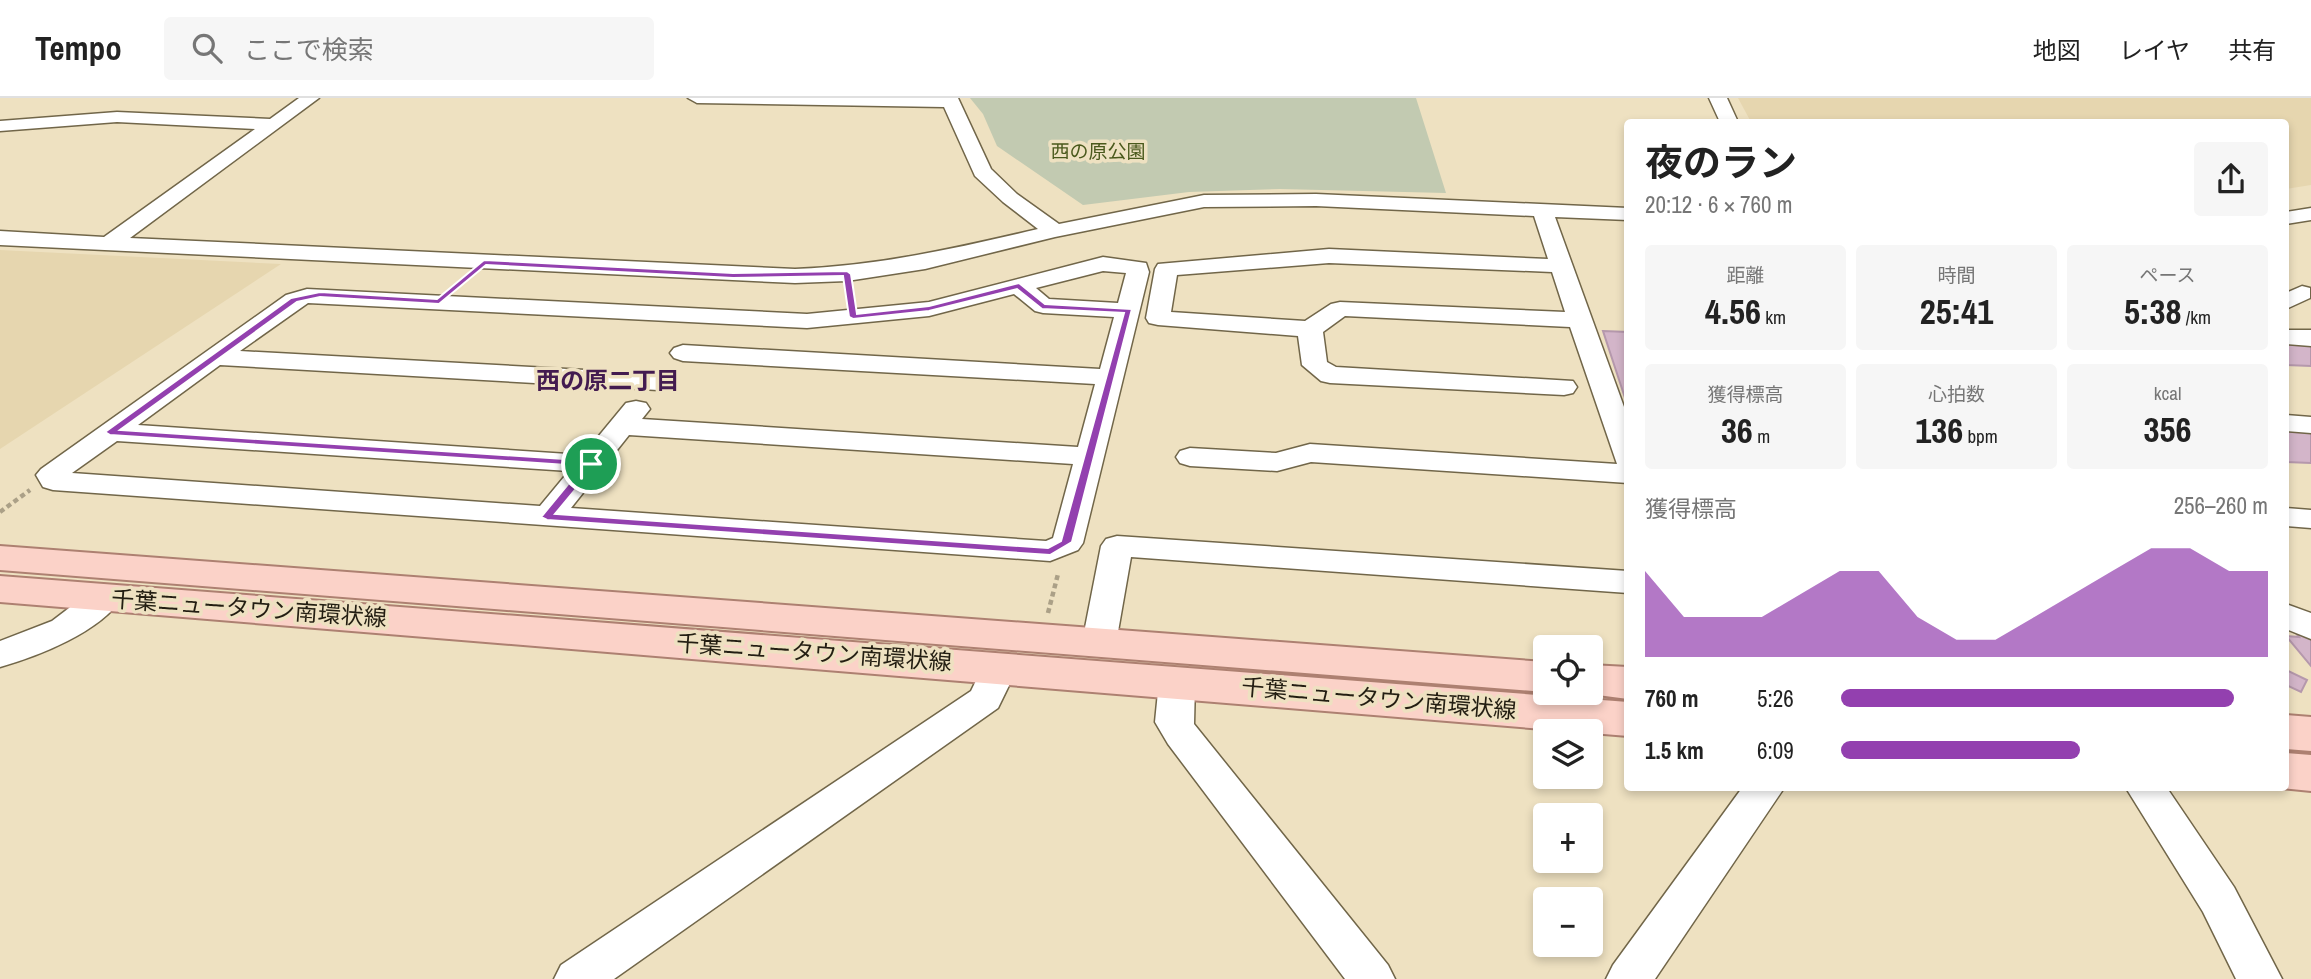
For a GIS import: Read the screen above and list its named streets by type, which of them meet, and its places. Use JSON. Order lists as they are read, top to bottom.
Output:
{
  "streets": {
    "main road": ["千葉ニュータウン南環状線"]
  },
  "districts": ["西の原二丁目"],
  "parks": ["西の原公園"],
  "page": {
    "header": "Tempo",
    "search": "ここで検索",
    "nav": ["地図", "レイヤ", "共有"],
    "heading": ["夜のラン", "20:12 · 6 × 760 m"],
    "stats": [
      ["距離", "4.56 km"],
      ["時間", "25:41"],
      ["ペース", "5:38 /km"],
      ["獲得標高", "36 m"],
      ["心拍数", "136 bpm"],
      ["kcal", "356"]
    ],
    "chart": ["獲得標高", "256–260 m"],
    "map_buttons": ["+", "−"],
    "list": [
      {
        "name": "760 m",
        "note": "5:26"
      },
      {
        "name": "1.5 km",
        "note": "6:09"
      }
    ]
  }
}
